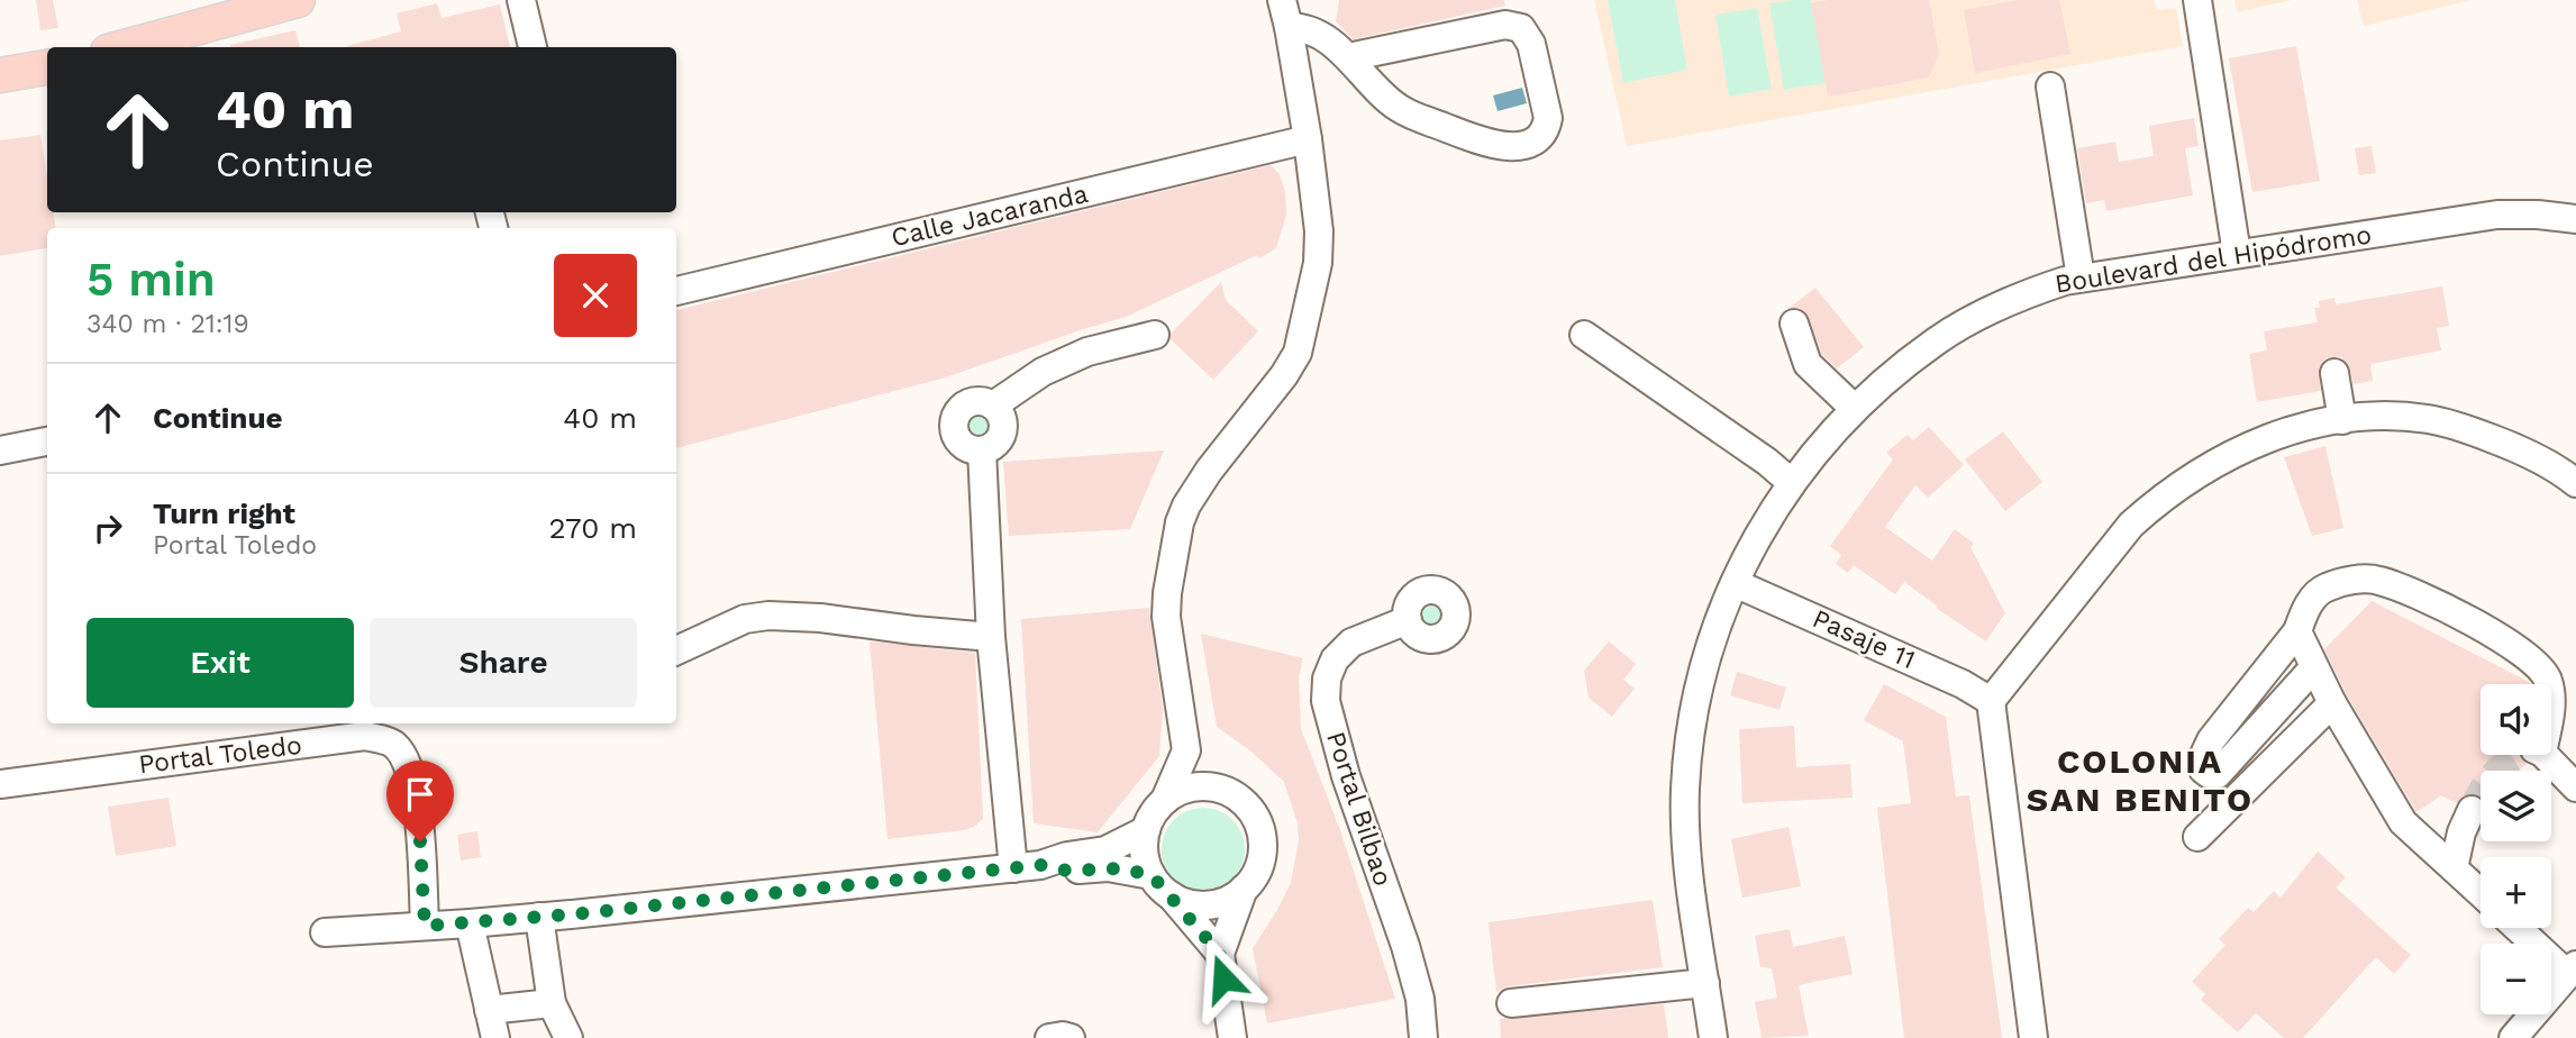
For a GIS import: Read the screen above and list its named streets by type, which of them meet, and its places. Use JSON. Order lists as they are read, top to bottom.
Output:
{
  "streets": {
    "street": [
      "Calle Jacaranda",
      "Boulevard del Hipódromo",
      "Pasaje 11",
      "Portal Toledo",
      "Portal Bilbao"
    ]
  },
  "crossings": [
    ["Boulevard del Hipódromo", "Pasaje 11"]
  ],
  "districts": ["COLONIA SAN BENITO"],
  "page": {
    "turn": ["40 m", "Continue"],
    "heading": ["5 min", "340 m · 21:19"],
    "list": [
      {
        "name": "Continue",
        "value": "40 m"
      },
      {
        "name": "Turn right",
        "note": "Portal Toledo",
        "value": "270 m"
      }
    ],
    "buttons": ["Exit", "Share"],
    "map_buttons": ["+", "−"]
  }
}
